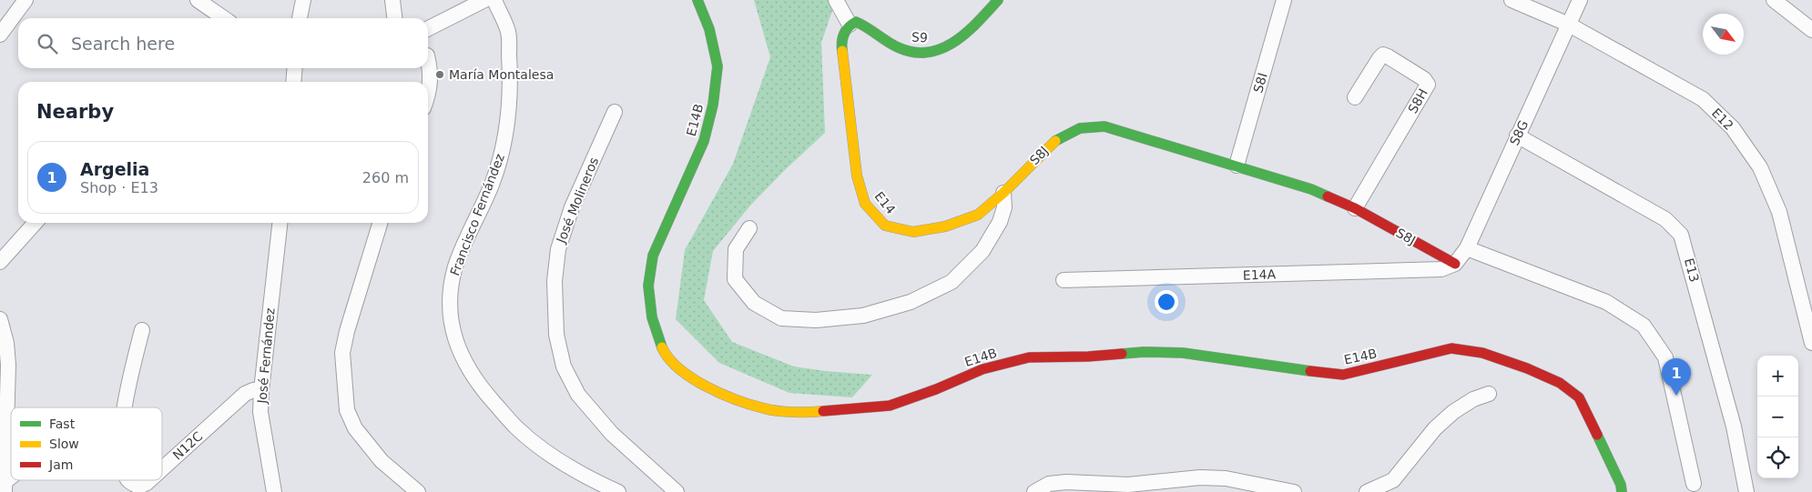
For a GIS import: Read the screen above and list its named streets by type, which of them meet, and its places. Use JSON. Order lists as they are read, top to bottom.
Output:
{
  "streets": {
    "street": [
      "S9",
      "S8I",
      "S8H",
      "E12",
      "E14B",
      "S8G",
      "S8J",
      "José Molineros",
      "E14",
      "Francisco Fernández",
      "E13",
      "E14A",
      "José Fernández",
      "N12C"
    ]
  },
  "crossings": [
    ["S9", "E14"],
    ["S8I", "S8J"],
    ["S8H", "S8J"],
    ["E12", "S8G"],
    ["S8G", "S8J"],
    ["S8G", "E13"],
    ["S8G", "E14A"],
    ["S8J", "E14"],
    ["S8J", "E14A"],
    ["José Fernández", "N12C"]
  ],
  "places": ["María Montalesa"],
  "legend": ["Fast", "Slow", "Jam"],
  "north": "bottom right",
  "page": {
    "search": "Search here",
    "heading": "Nearby",
    "list": [
      {
        "mark": "1",
        "name": "Argelia",
        "note": "Shop · E13",
        "value": "260 m"
      }
    ],
    "map_buttons": ["+", "−"],
    "pins": "1"
  }
}
